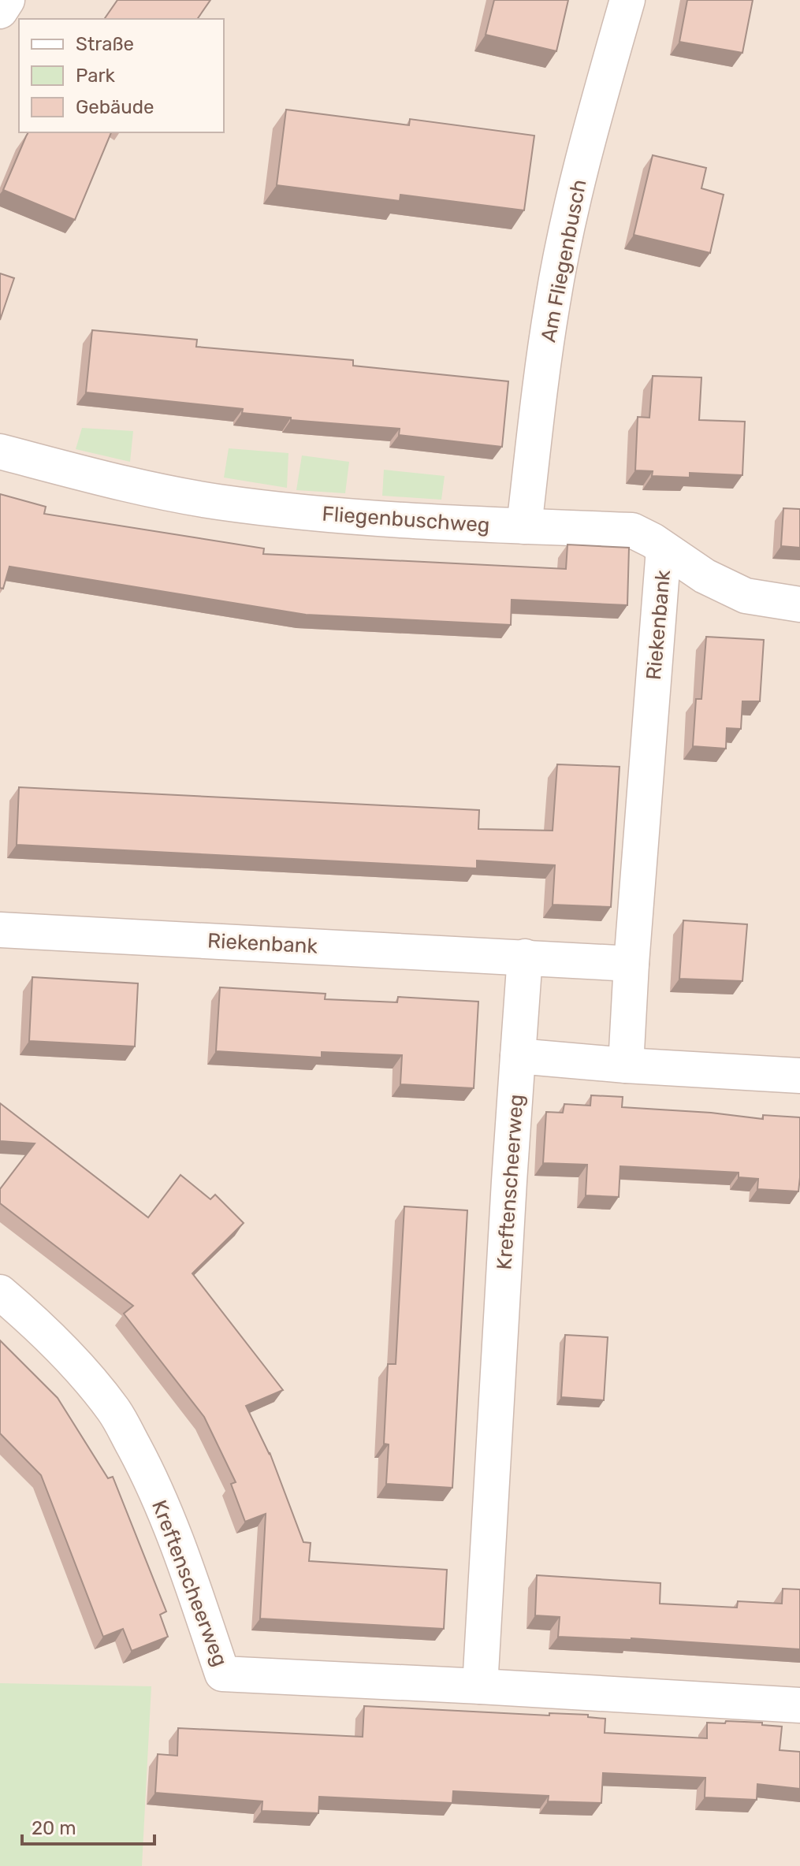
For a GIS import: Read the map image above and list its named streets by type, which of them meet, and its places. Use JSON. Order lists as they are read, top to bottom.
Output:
{
  "streets": {
    "street": [
      "Am Fliegenbusch",
      "Fliegenbuschweg",
      "Riekenbank",
      "Kreftenscheerweg"
    ]
  },
  "crossings": [
    ["Am Fliegenbusch", "Fliegenbuschweg"],
    ["Fliegenbuschweg", "Riekenbank"]
  ],
  "legend": ["Straße", "Park", "Gebäude"],
  "scale_bar": "20 m"
}
